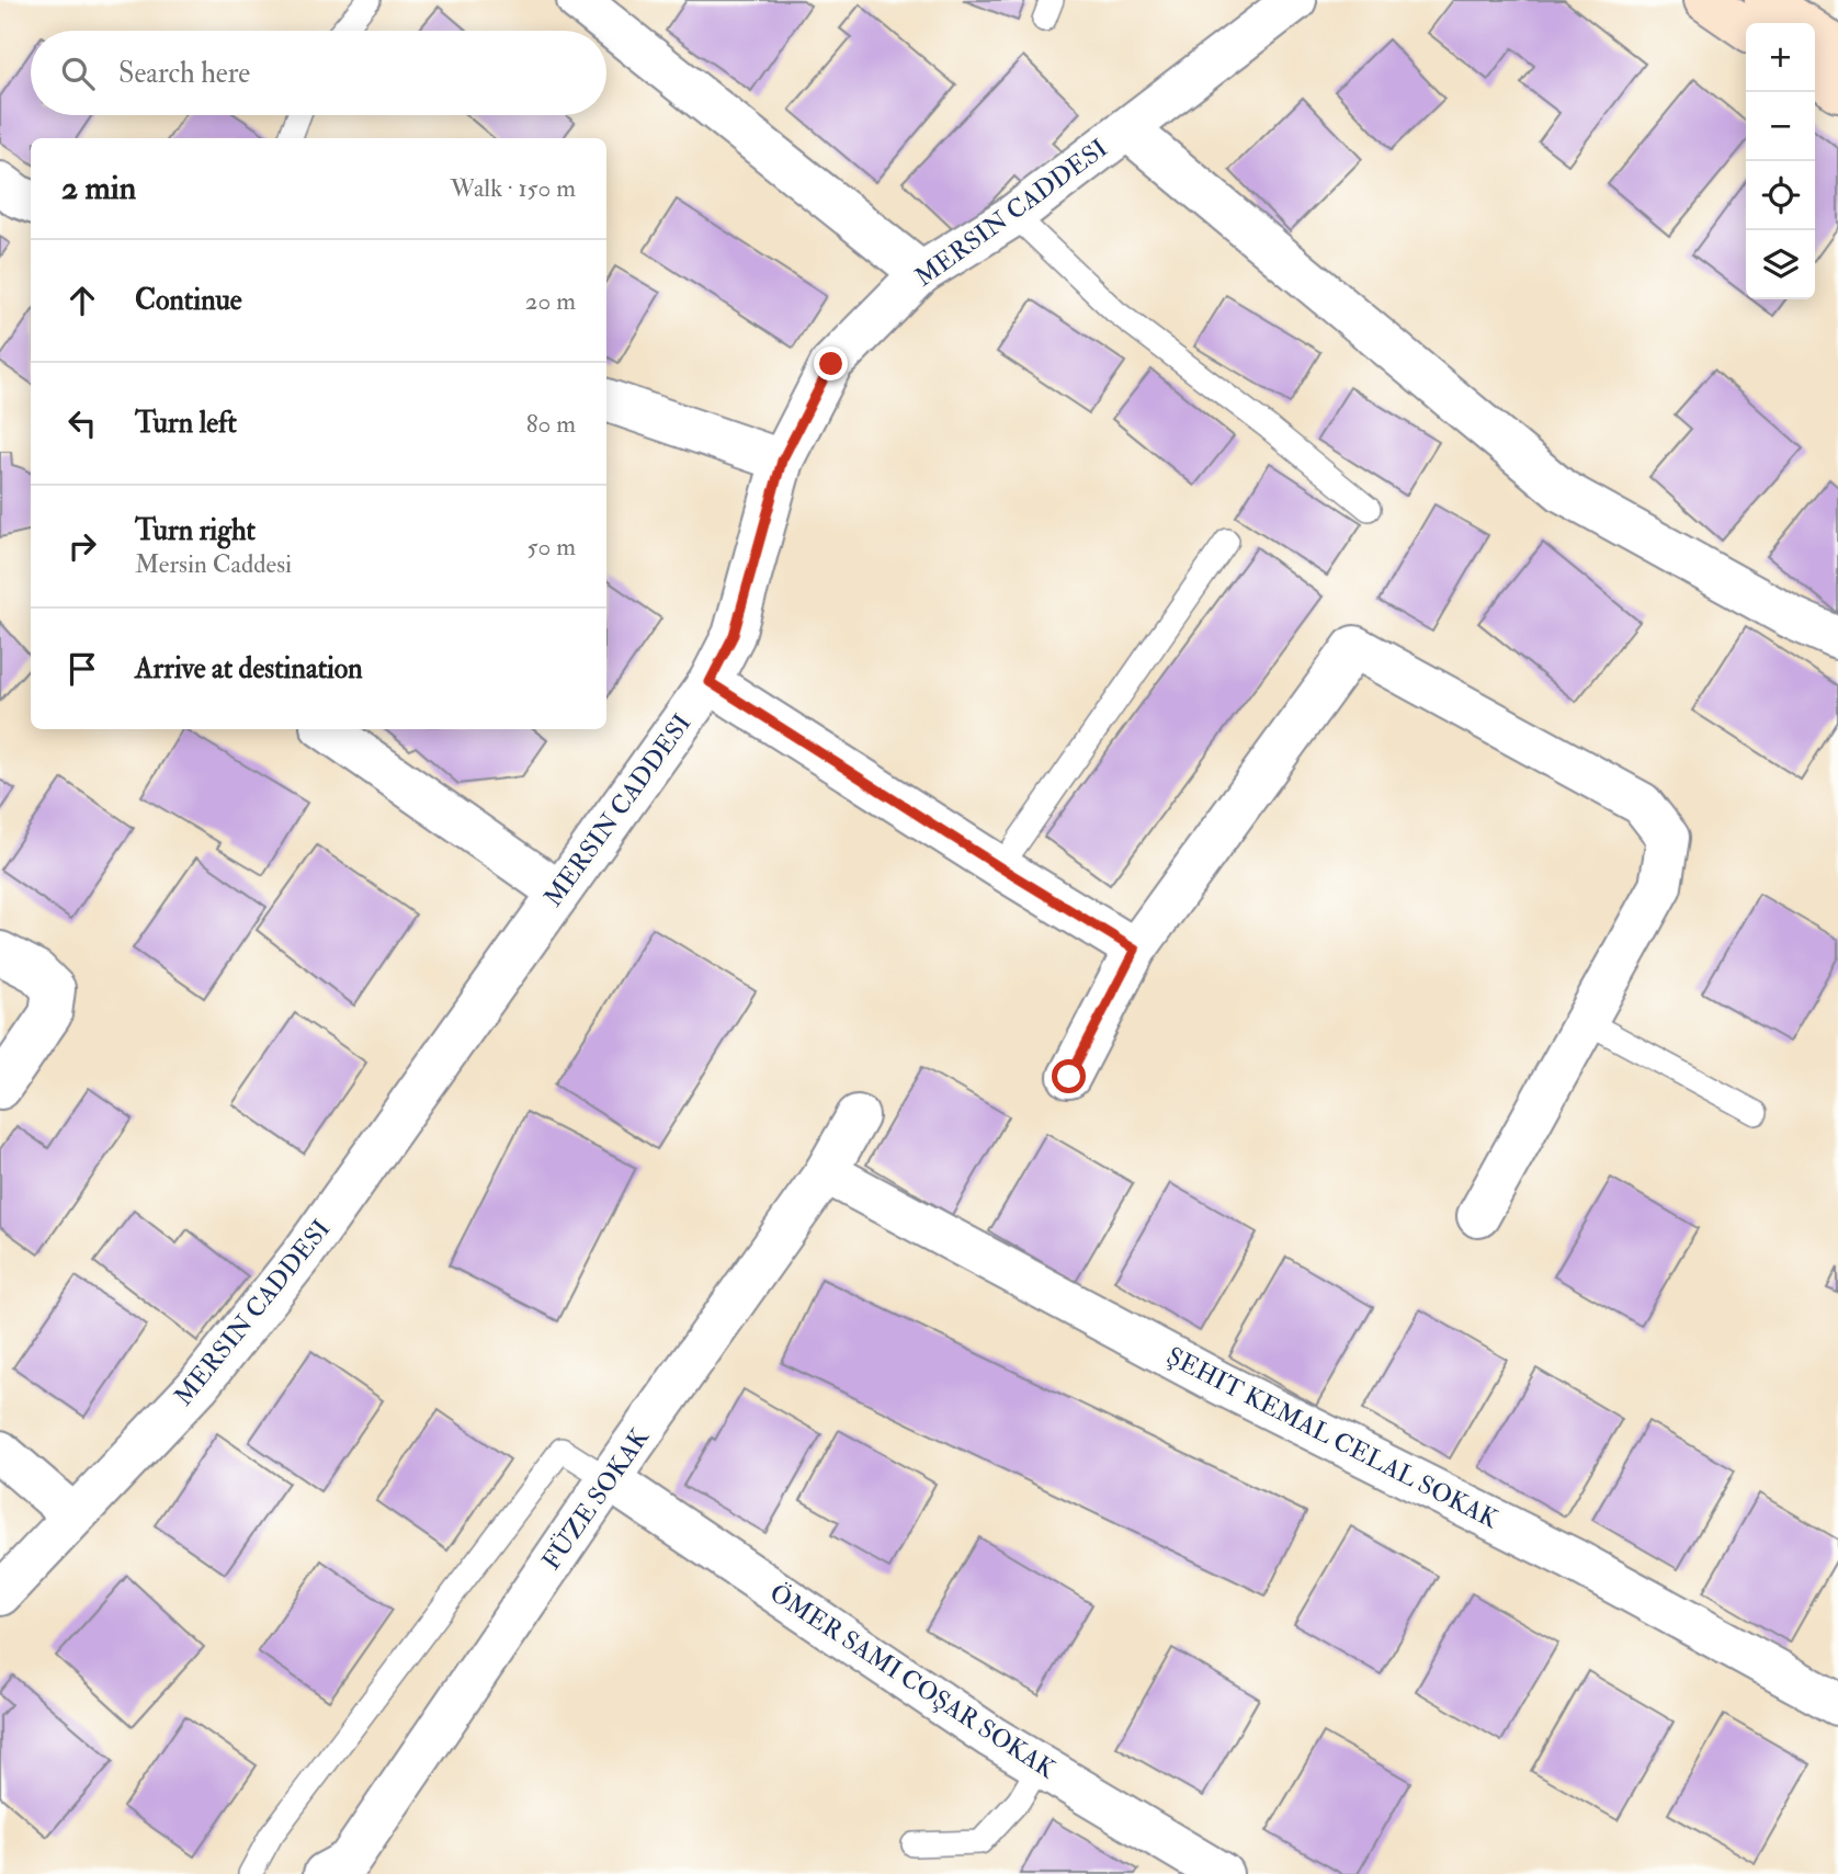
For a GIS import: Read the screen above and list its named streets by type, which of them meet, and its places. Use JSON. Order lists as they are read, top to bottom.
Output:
{
  "streets": {
    "street": [
      "MERSIN CADDESI",
      "ŞEHIT KEMAL CELAL SOKAK",
      "FÜZE SOKAK",
      "ÖMER SAMI COŞAR SOKAK"
    ]
  },
  "crossings": [
    ["ŞEHIT KEMAL CELAL SOKAK", "FÜZE SOKAK"],
    ["FÜZE SOKAK", "ÖMER SAMI COŞAR SOKAK"]
  ],
  "page": {
    "map_buttons": ["+", "−"],
    "search": "Search here",
    "heading": ["2 min", "Walk · 150 m"],
    "list": [
      ["Continue", "20 m"],
      ["Turn left", "80 m"],
      ["Turn right", "Mersin Caddesi", "50 m"],
      "Arrive at destination"
    ]
  }
}
